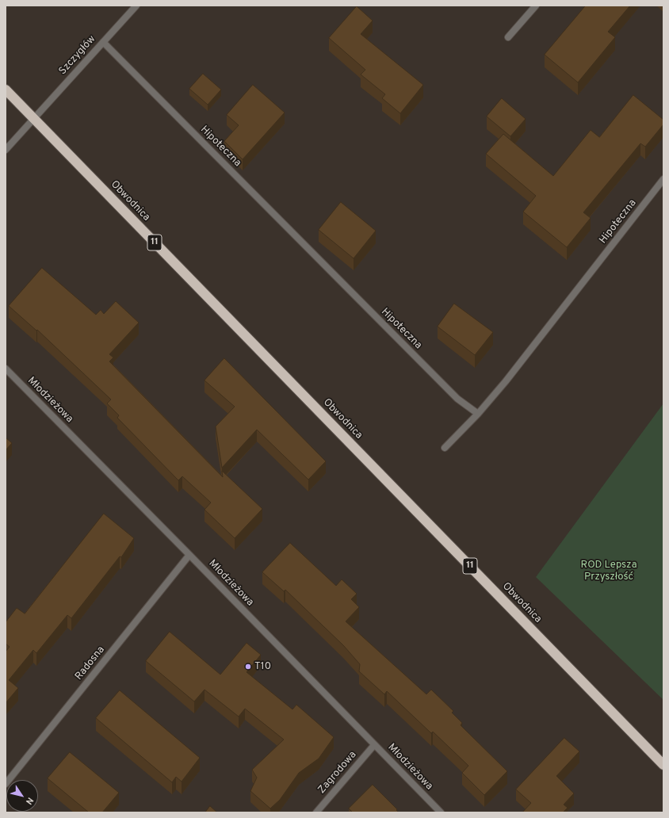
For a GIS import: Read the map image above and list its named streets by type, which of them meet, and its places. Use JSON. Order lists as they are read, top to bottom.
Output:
{
  "streets": {
    "highway": ["Obwodnica", "11"],
    "street": [
      "Szczygłów",
      "Hipoteczna",
      "Młodzieżowa",
      "Radosna",
      "Zagrodowa"
    ]
  },
  "crossings": [
    ["Szczygłów", "Hipoteczna"],
    ["Szczygłów", "Obwodnica"],
    ["Młodzieżowa", "Radosna"],
    ["Młodzieżowa", "Zagrodowa"]
  ],
  "parks": ["ROD Lepsza Przyszłość"],
  "places": ["T10"],
  "north": "bottom right"
}
